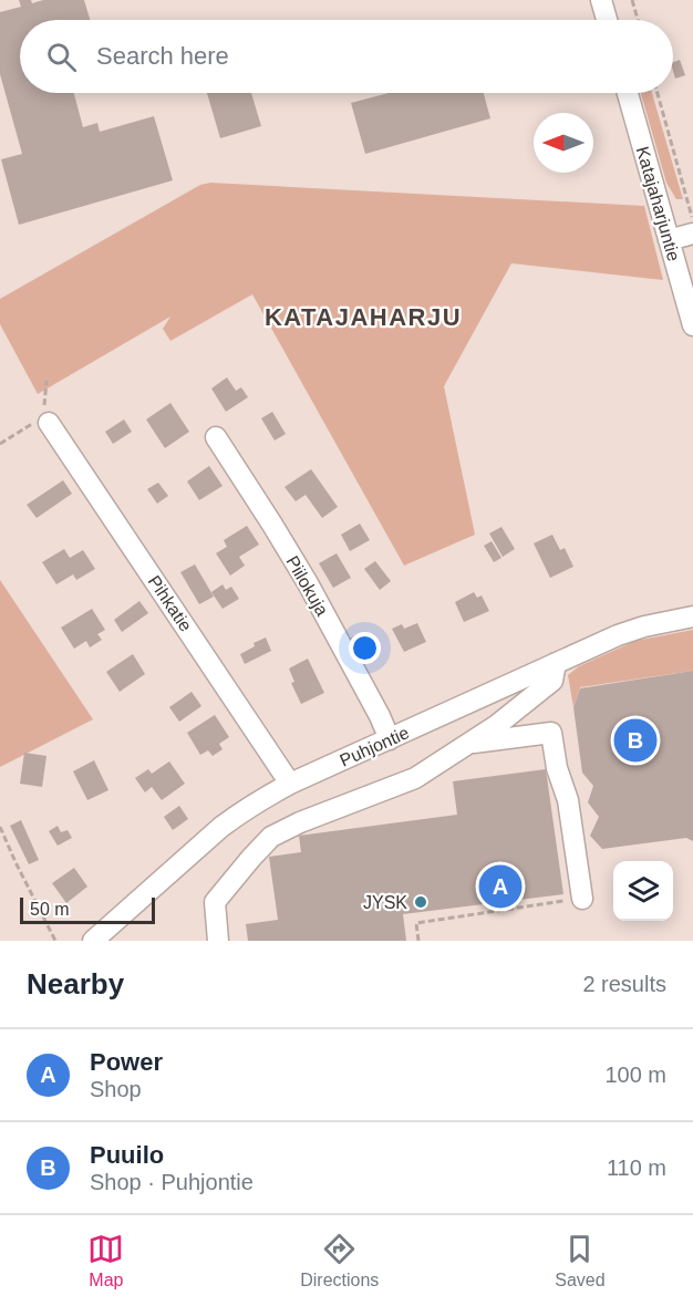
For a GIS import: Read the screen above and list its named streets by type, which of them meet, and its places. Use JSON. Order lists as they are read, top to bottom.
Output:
{
  "streets": {
    "street": [
      "Katajaharjuntie",
      "Piilokuja",
      "Pihkatie",
      "Puhjontie"
    ]
  },
  "crossings": [
    ["Piilokuja", "Puhjontie"],
    ["Pihkatie", "Puhjontie"]
  ],
  "districts": ["KATAJAHARJU"],
  "places": ["JYSK"],
  "scale_bar": "50 m",
  "north": "left",
  "page": {
    "search": "Search here",
    "pins": ["B", "A"],
    "scale": "50 m",
    "heading": ["Nearby", "2 results"],
    "list": [
      {
        "mark": "A",
        "name": "Power",
        "note": "Shop",
        "value": "100 m"
      },
      {
        "mark": "B",
        "name": "Puuilo",
        "note": "Shop · Puhjontie",
        "value": "110 m"
      }
    ],
    "nav": ["Map", "Directions", "Saved"]
  }
}
